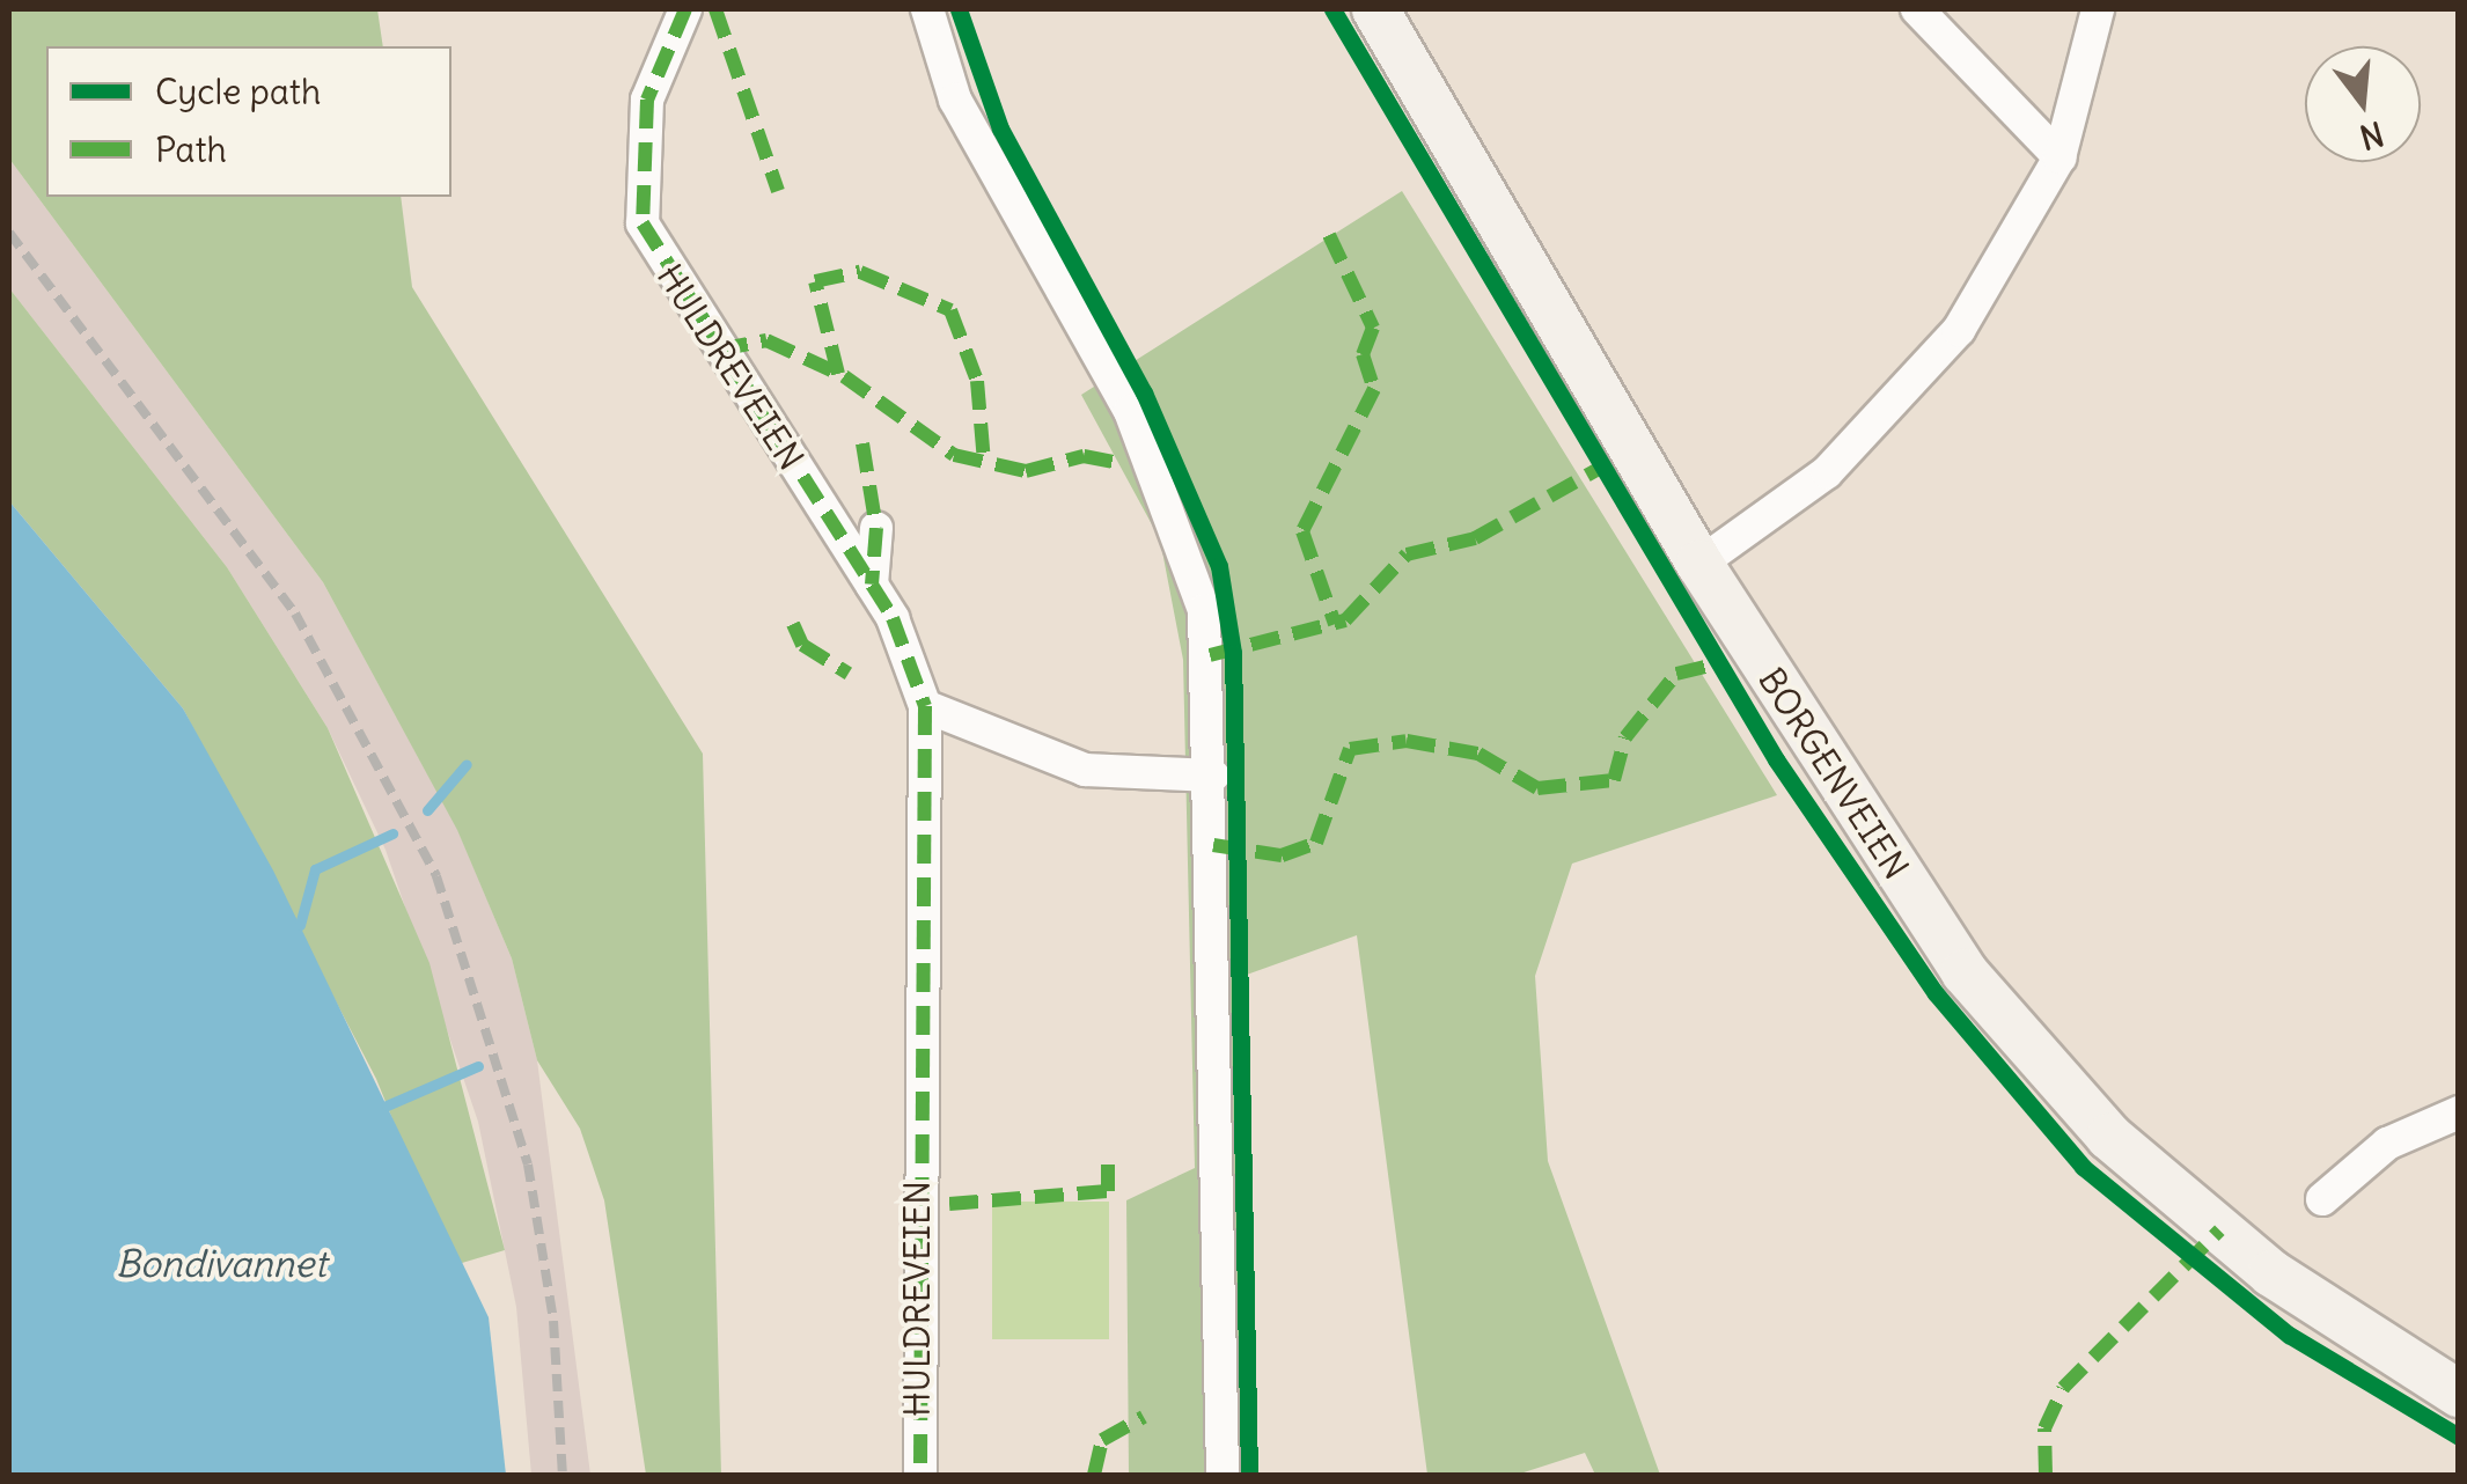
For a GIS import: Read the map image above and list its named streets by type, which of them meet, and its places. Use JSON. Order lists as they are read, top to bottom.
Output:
{
  "streets": {
    "street": ["HULDREVEIEN", "BORGENVEIEN"]
  },
  "water": ["Bondivannet"],
  "legend": ["Cycle path", "Path"],
  "north": "bottom"
}
